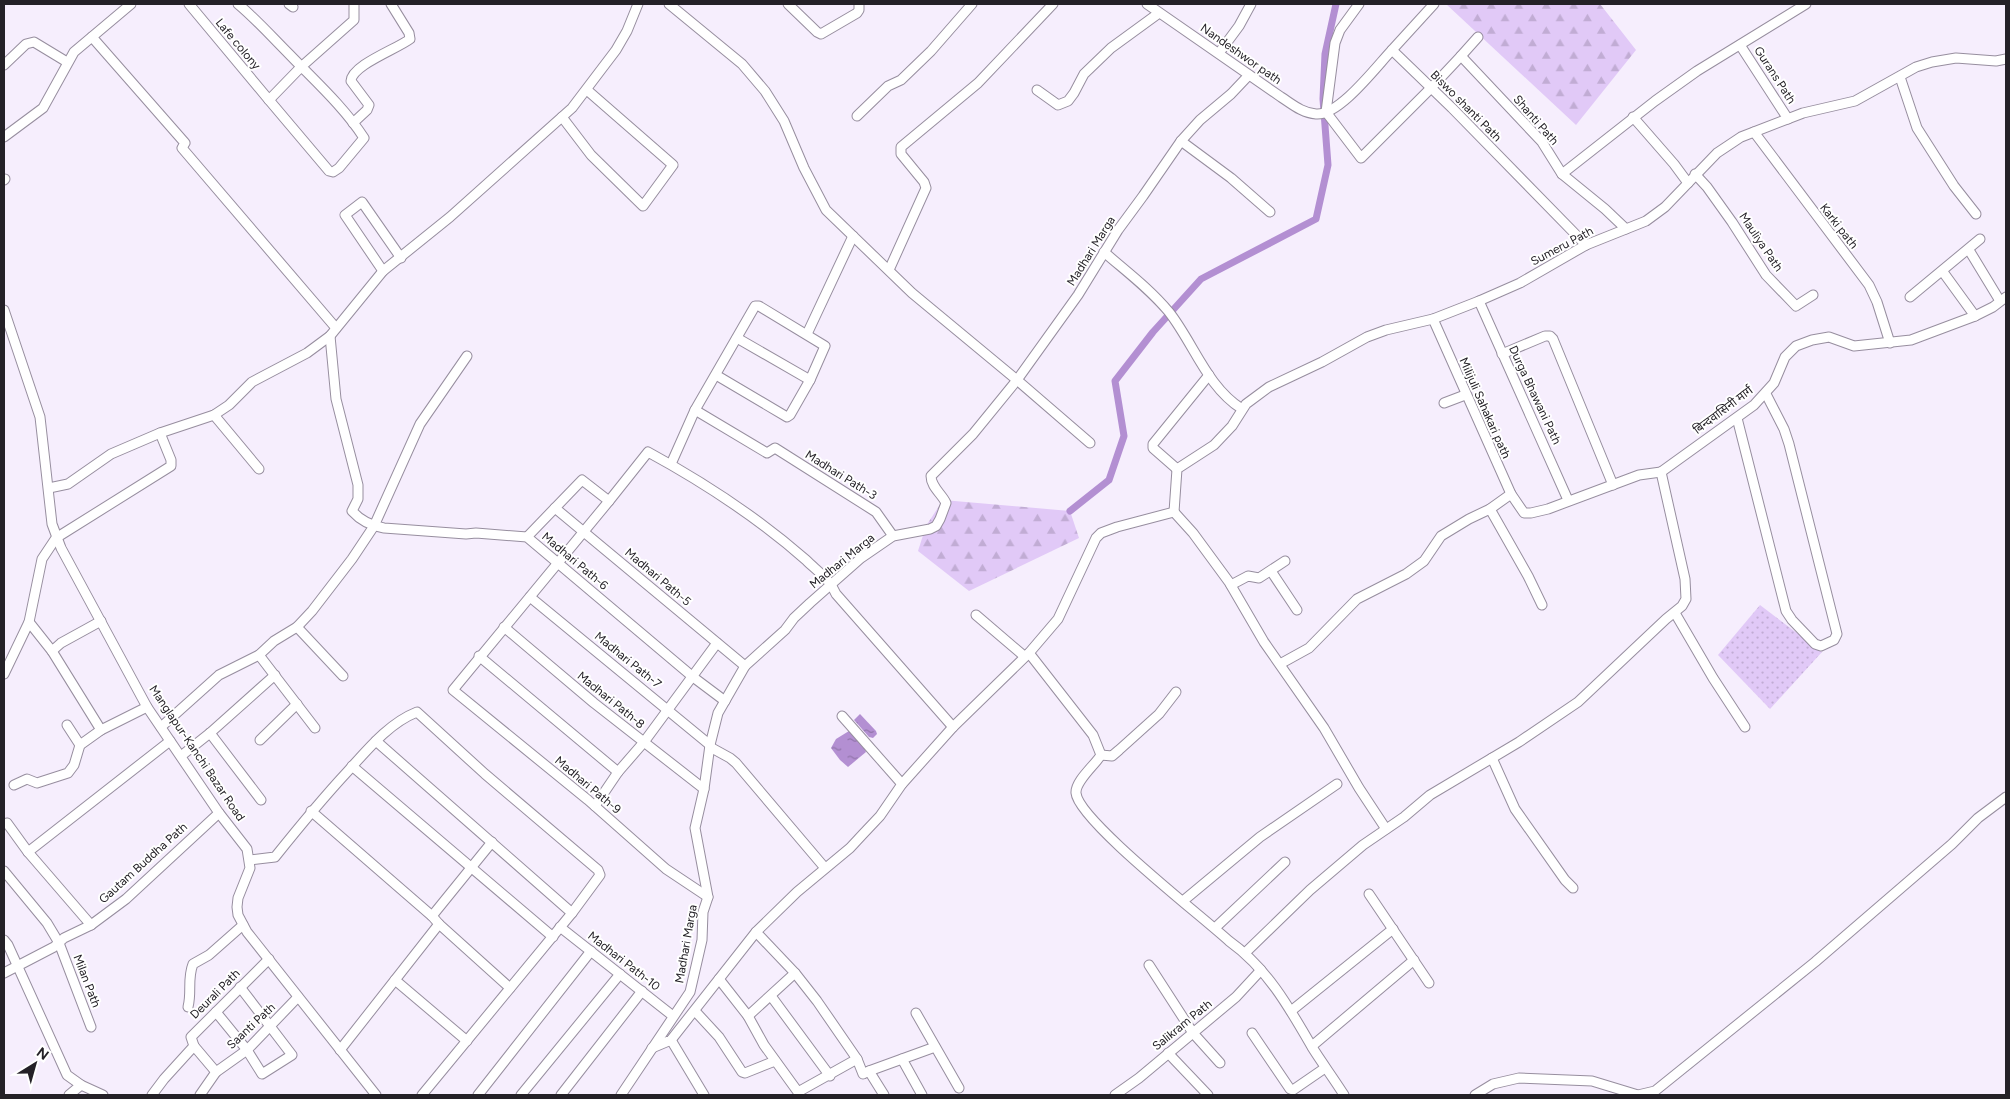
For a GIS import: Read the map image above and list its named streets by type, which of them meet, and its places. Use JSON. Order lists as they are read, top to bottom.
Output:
{
  "streets": {
    "street": [
      "Lafe colony",
      "Nandeshwor path",
      "Gurans Path",
      "Biswo shanti Path",
      "Shanti Path",
      "Karki path",
      "Mauliya Path",
      "Sumeru Path",
      "Madhari Marga",
      "Durga Bhawani Path",
      "Milijuli Sahakari path",
      "बिन्दवासिनी मार्ग",
      "Madhari Path-3",
      "Madhari Path-6",
      "Madhari Path-5",
      "Madhari Path-7",
      "Madhari Path-8",
      "Manglapur-Kanchi Bazar Road",
      "Madhari Path-9",
      "Gautam Buddha Path",
      "Madhari Path-10",
      "Milan Path",
      "Deurali Path",
      "Salikram Path",
      "Saanti Path"
    ]
  },
  "crossings": [
    ["Nandeshwor path", "Madhari Marga"],
    ["Gurans Path", "Sumeru Path"],
    ["Biswo shanti Path", "Sumeru Path"],
    ["Shanti Path", "Sumeru Path"],
    ["Karki path", "Sumeru Path"],
    ["Karki path", "बिन्दवासिनी मार्ग"],
    ["Mauliya Path", "Sumeru Path"],
    ["Sumeru Path", "Durga Bhawani Path"],
    ["Sumeru Path", "Milijuli Sahakari path"],
    ["Madhari Marga", "Madhari Path-3"],
    ["Madhari Marga", "Madhari Path-6"],
    ["Madhari Marga", "Madhari Path-5"],
    ["Madhari Marga", "Madhari Path-7"],
    ["Madhari Marga", "Madhari Path-8"],
    ["Madhari Marga", "Madhari Path-9"],
    ["Madhari Marga", "Madhari Path-10"],
    ["Durga Bhawani Path", "Milijuli Sahakari path"],
    ["Manglapur-Kanchi Bazar Road", "Gautam Buddha Path"],
    ["Gautam Buddha Path", "Milan Path"]
  ],
  "north": "top right"
}
